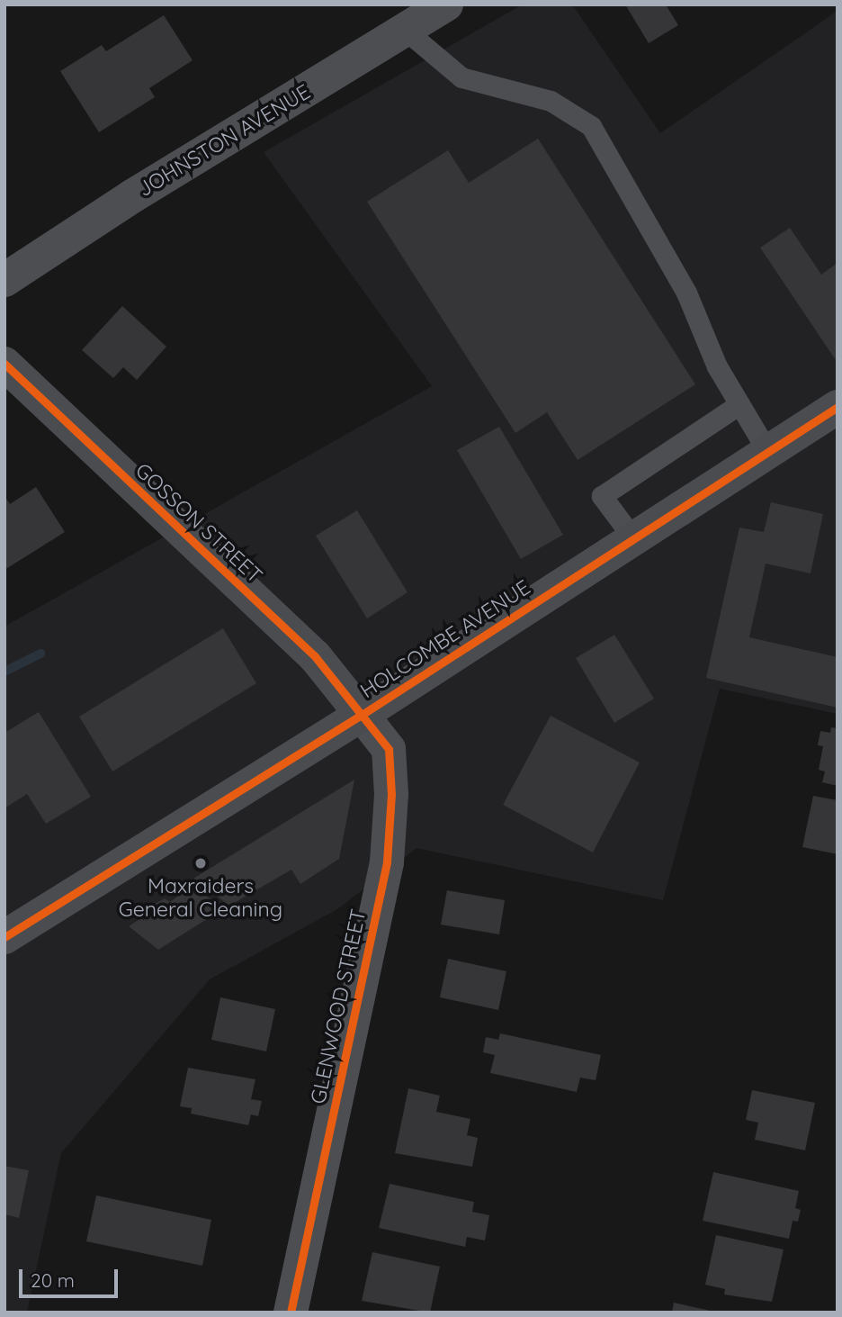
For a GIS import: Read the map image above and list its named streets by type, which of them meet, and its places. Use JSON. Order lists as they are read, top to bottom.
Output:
{
  "streets": {
    "street": [
      "JOHNSTON AVENUE",
      "GOSSON STREET",
      "HOLCOMBE AVENUE",
      "GLENWOOD STREET"
    ]
  },
  "crossings": [
    ["GOSSON STREET", "HOLCOMBE AVENUE"],
    ["GOSSON STREET", "GLENWOOD STREET"],
    ["HOLCOMBE AVENUE", "GLENWOOD STREET"]
  ],
  "places": ["Maxraiders General Cleaning"],
  "scale_bar": "20 m"
}
